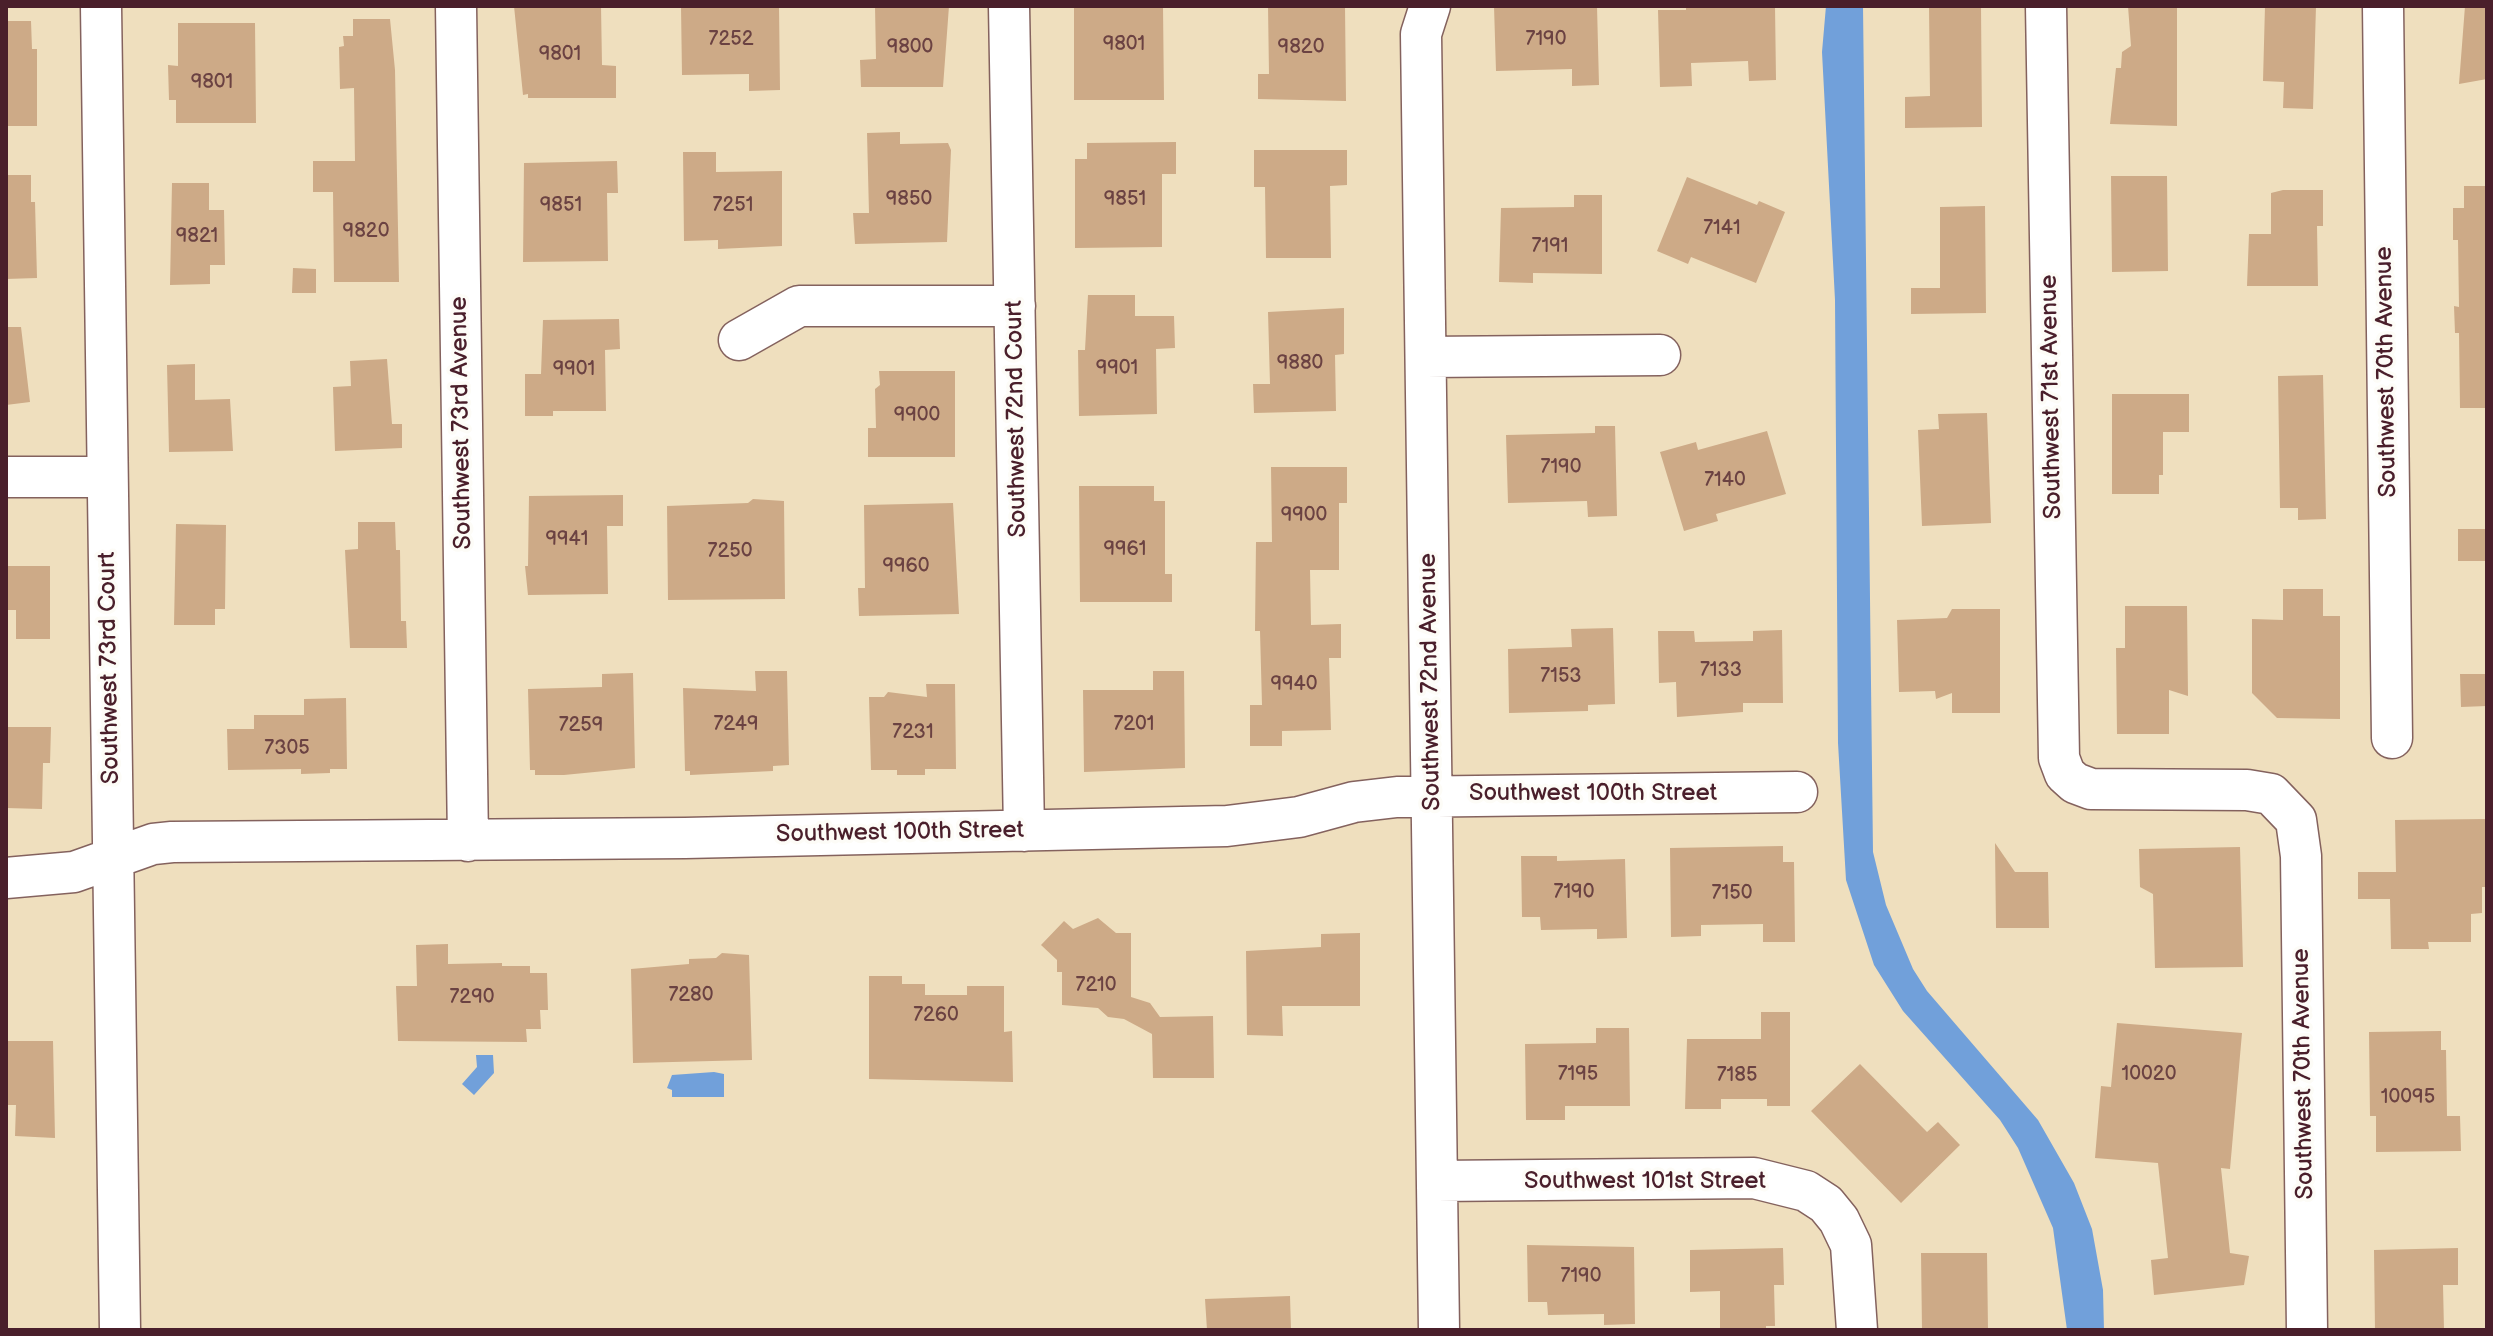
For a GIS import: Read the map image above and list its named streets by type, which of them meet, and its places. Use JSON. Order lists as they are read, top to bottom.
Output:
{
  "streets": {
    "street": [
      "Southwest 70th Avenue",
      "Southwest 71st Avenue",
      "Southwest 72nd Court",
      "Southwest 73rd Avenue",
      "Southwest 73rd Court",
      "Southwest 72nd Avenue",
      "Southwest 100th Street",
      "Southwest 101st Street"
    ]
  },
  "crossings": [
    ["Southwest 70th Avenue", "Southwest 71st Avenue"],
    ["Southwest 72nd Court", "Southwest 100th Street"],
    ["Southwest 73rd Avenue", "Southwest 100th Street"],
    ["Southwest 73rd Court", "Southwest 100th Street"],
    ["Southwest 72nd Avenue", "Southwest 100th Street"],
    ["Southwest 72nd Avenue", "Southwest 101st Street"]
  ],
  "house_numbers": [
    "7252",
    "7190",
    "9801",
    "9800",
    "9820",
    "9801",
    "9801",
    "9850",
    "9851",
    "9851",
    "7251",
    "7141",
    "9820",
    "9821",
    "7191",
    "9880",
    "9901",
    "9901",
    "9900",
    "7190",
    "7140",
    "9900",
    "9941",
    "9961",
    "7250",
    "9960",
    "7133",
    "7153",
    "9940",
    "7249",
    "7201",
    "7259",
    "7231",
    "7305",
    "7190",
    "7150",
    "7210",
    "7280",
    "7290",
    "7260",
    "7195",
    "10020",
    "7185",
    "10095",
    "7190"
  ]
}
